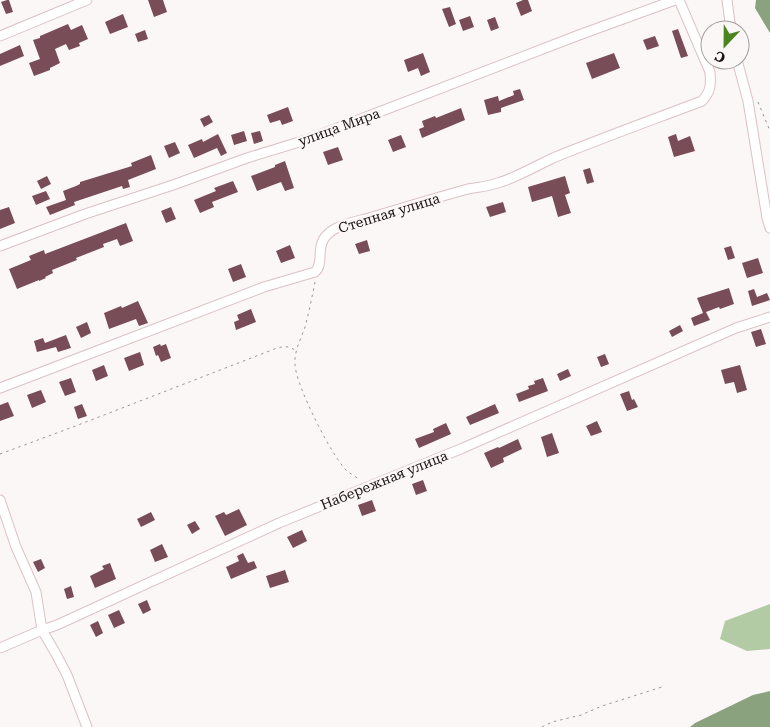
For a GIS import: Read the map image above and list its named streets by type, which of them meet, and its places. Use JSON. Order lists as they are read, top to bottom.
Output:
{
  "streets": {
    "street": ["улица Мира", "Степная улица", "Набережная улица"]
  },
  "crossings": [
    ["улица Мира", "Степная улица"]
  ],
  "north": "bottom"
}
